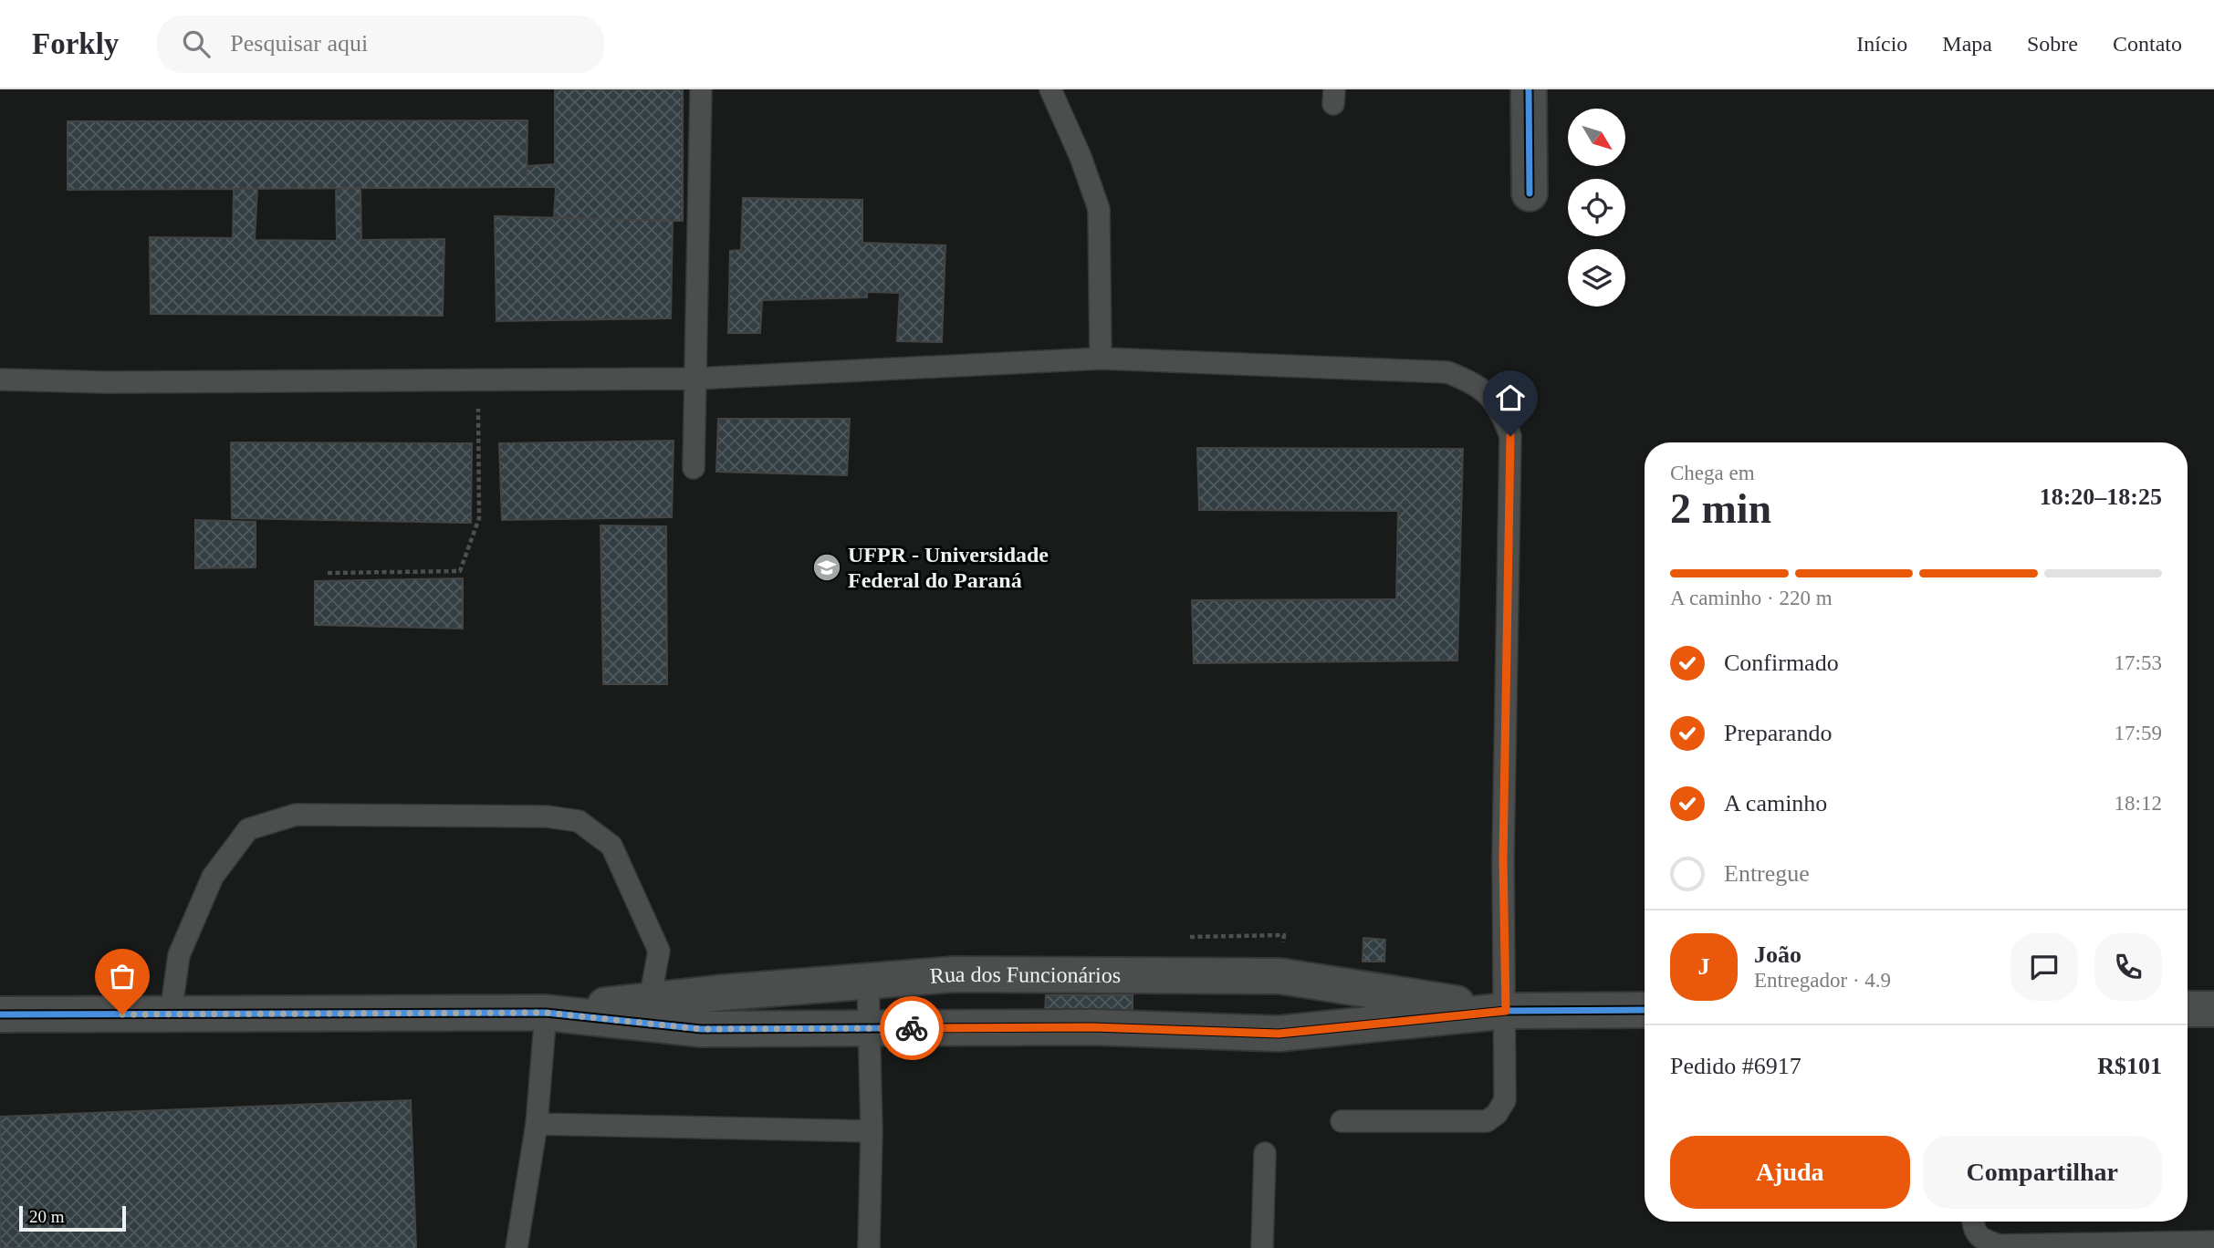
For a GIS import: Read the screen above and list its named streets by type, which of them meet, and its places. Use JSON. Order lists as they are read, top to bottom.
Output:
{
  "streets": {
    "street": ["Rua dos Funcionários"]
  },
  "places": {
    "school or university": ["UFPR - Universidade Federal do Paraná"]
  },
  "scale_bar": "20 m",
  "north": "bottom right",
  "page": {
    "header": "Forkly",
    "search": "Pesquisar aqui",
    "nav": [
      "Início",
      "Mapa",
      "Sobre",
      "Contato"
    ],
    "heading": ["2 min", "Chega em", "18:20–18:25"],
    "panel": [
      "João",
      "Entregador · 4.9",
      "Pedido #6917",
      "R$101"
    ],
    "bar": "A caminho · 220 m",
    "list": [
      ["Confirmado", "17:53"],
      ["Preparando", "17:59"],
      ["A caminho", "18:12"],
      "Entregue"
    ],
    "round": "J",
    "buttons": ["Ajuda", "Compartilhar"],
    "scale": "20 m"
  }
}
